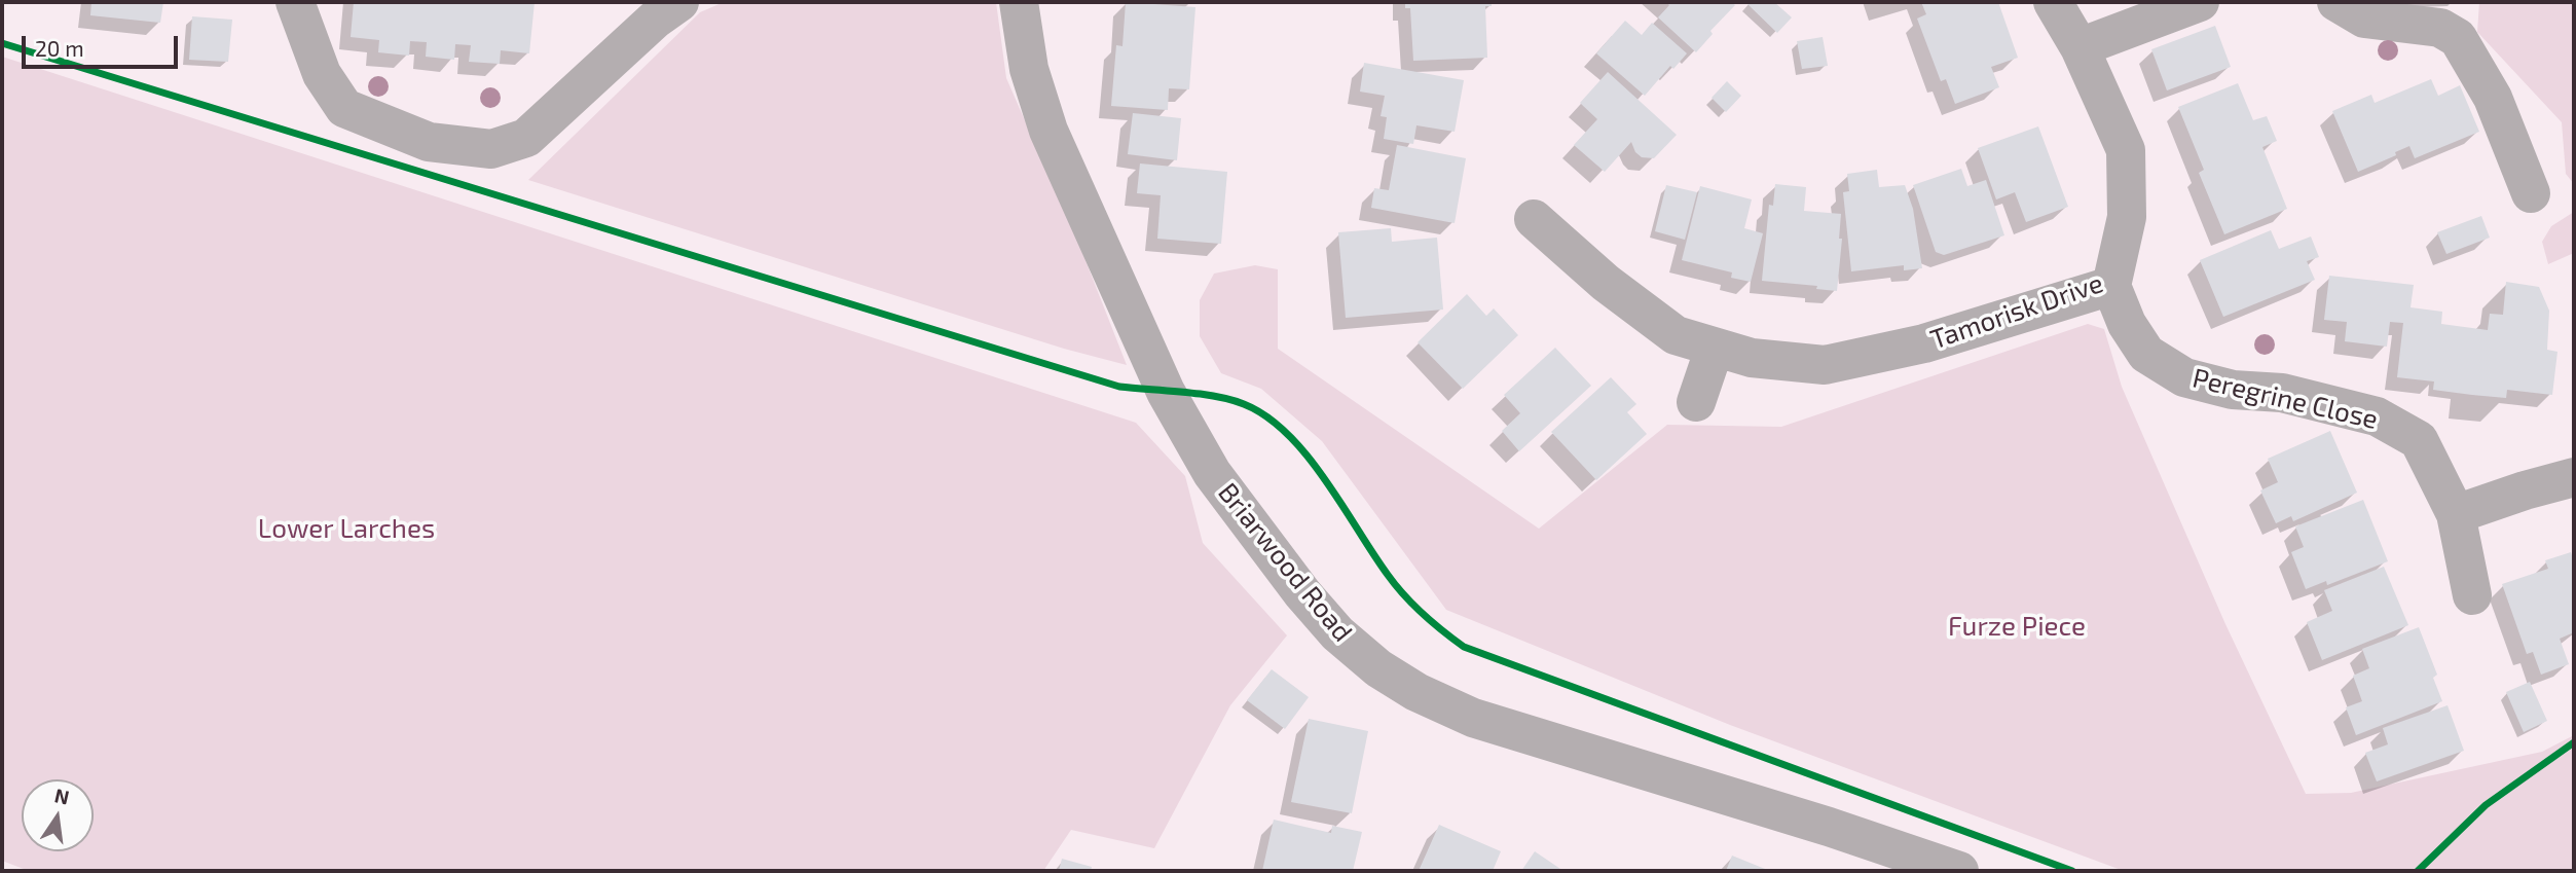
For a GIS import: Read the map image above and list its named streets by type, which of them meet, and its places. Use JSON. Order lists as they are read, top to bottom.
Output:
{
  "streets": {
    "street": ["Tamorisk Drive", "Peregrine Close", "Briarwood Road"]
  },
  "crossings": [
    ["Tamorisk Drive", "Peregrine Close"]
  ],
  "parks": ["Lower Larches", "Furze Piece"],
  "scale_bar": "20 m",
  "north": "top"
}
